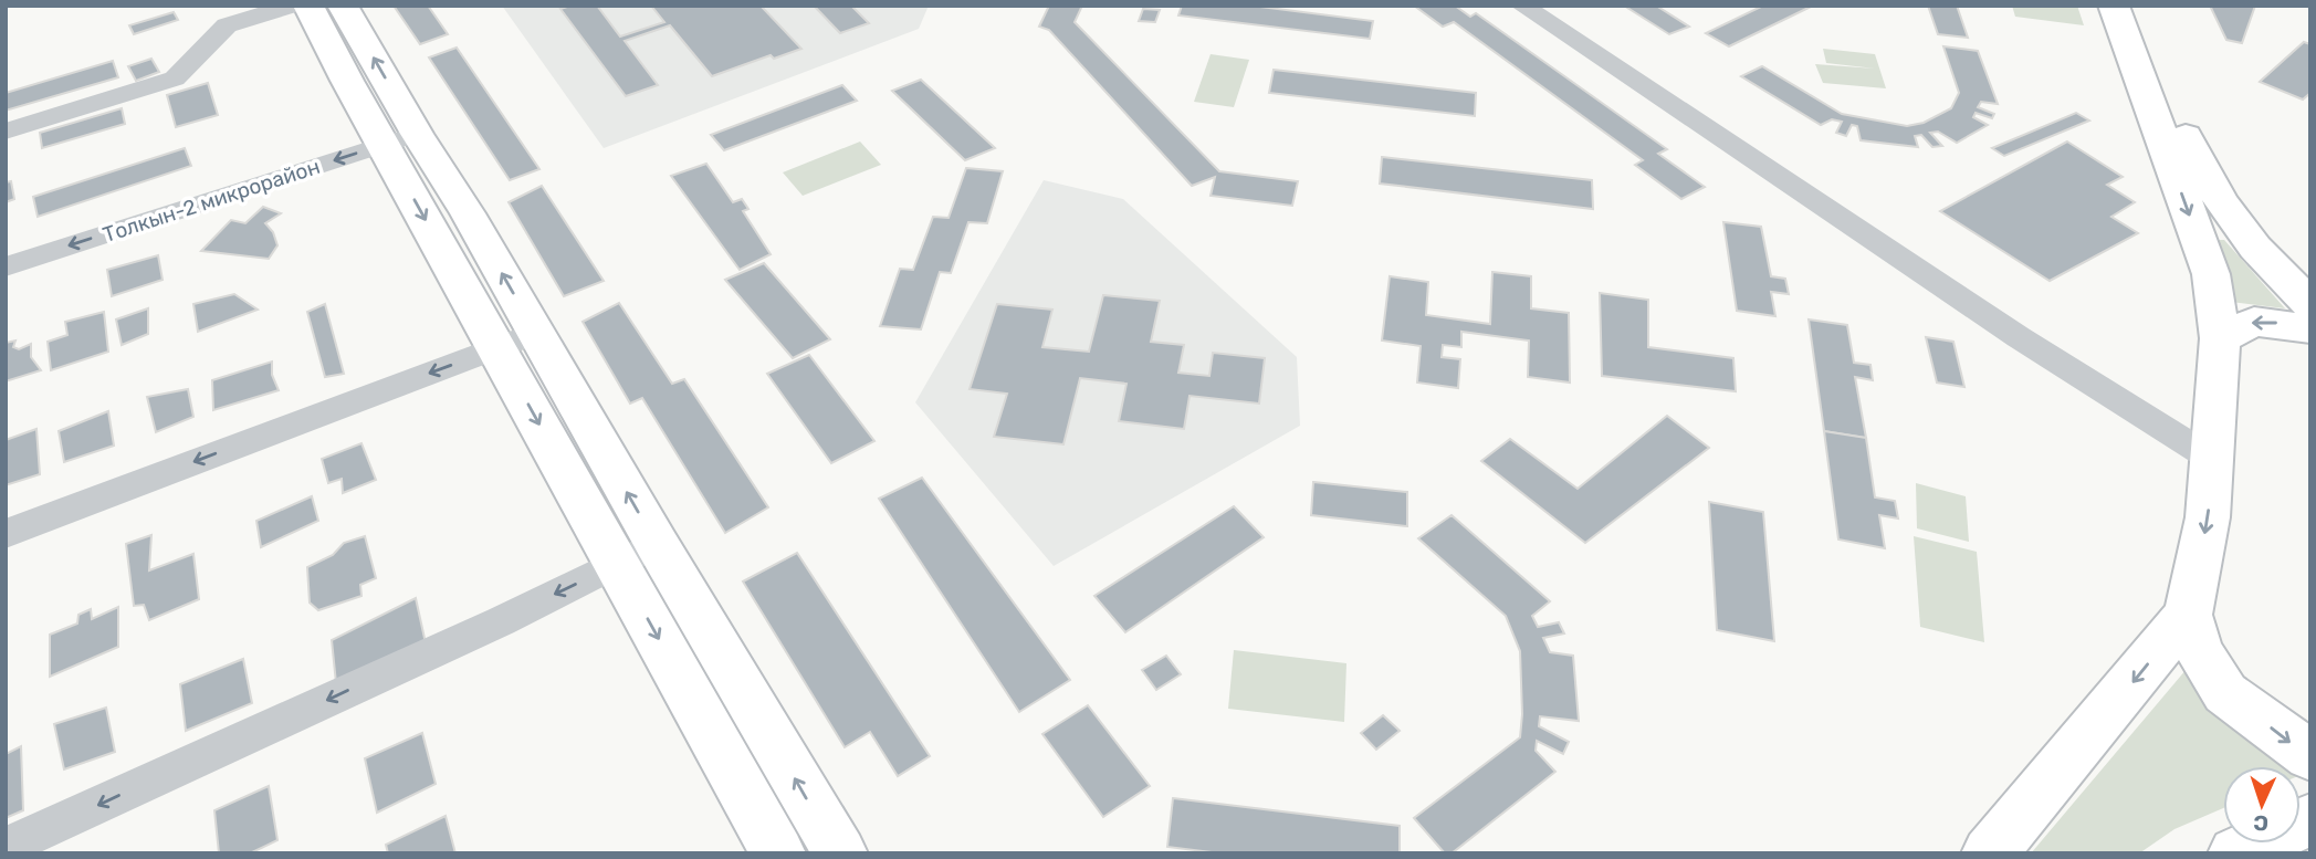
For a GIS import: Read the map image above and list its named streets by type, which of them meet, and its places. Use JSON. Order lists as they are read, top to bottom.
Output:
{
  "streets": {
    "street": ["Толкын-2 микрорайон"]
  },
  "north": "bottom"
}
